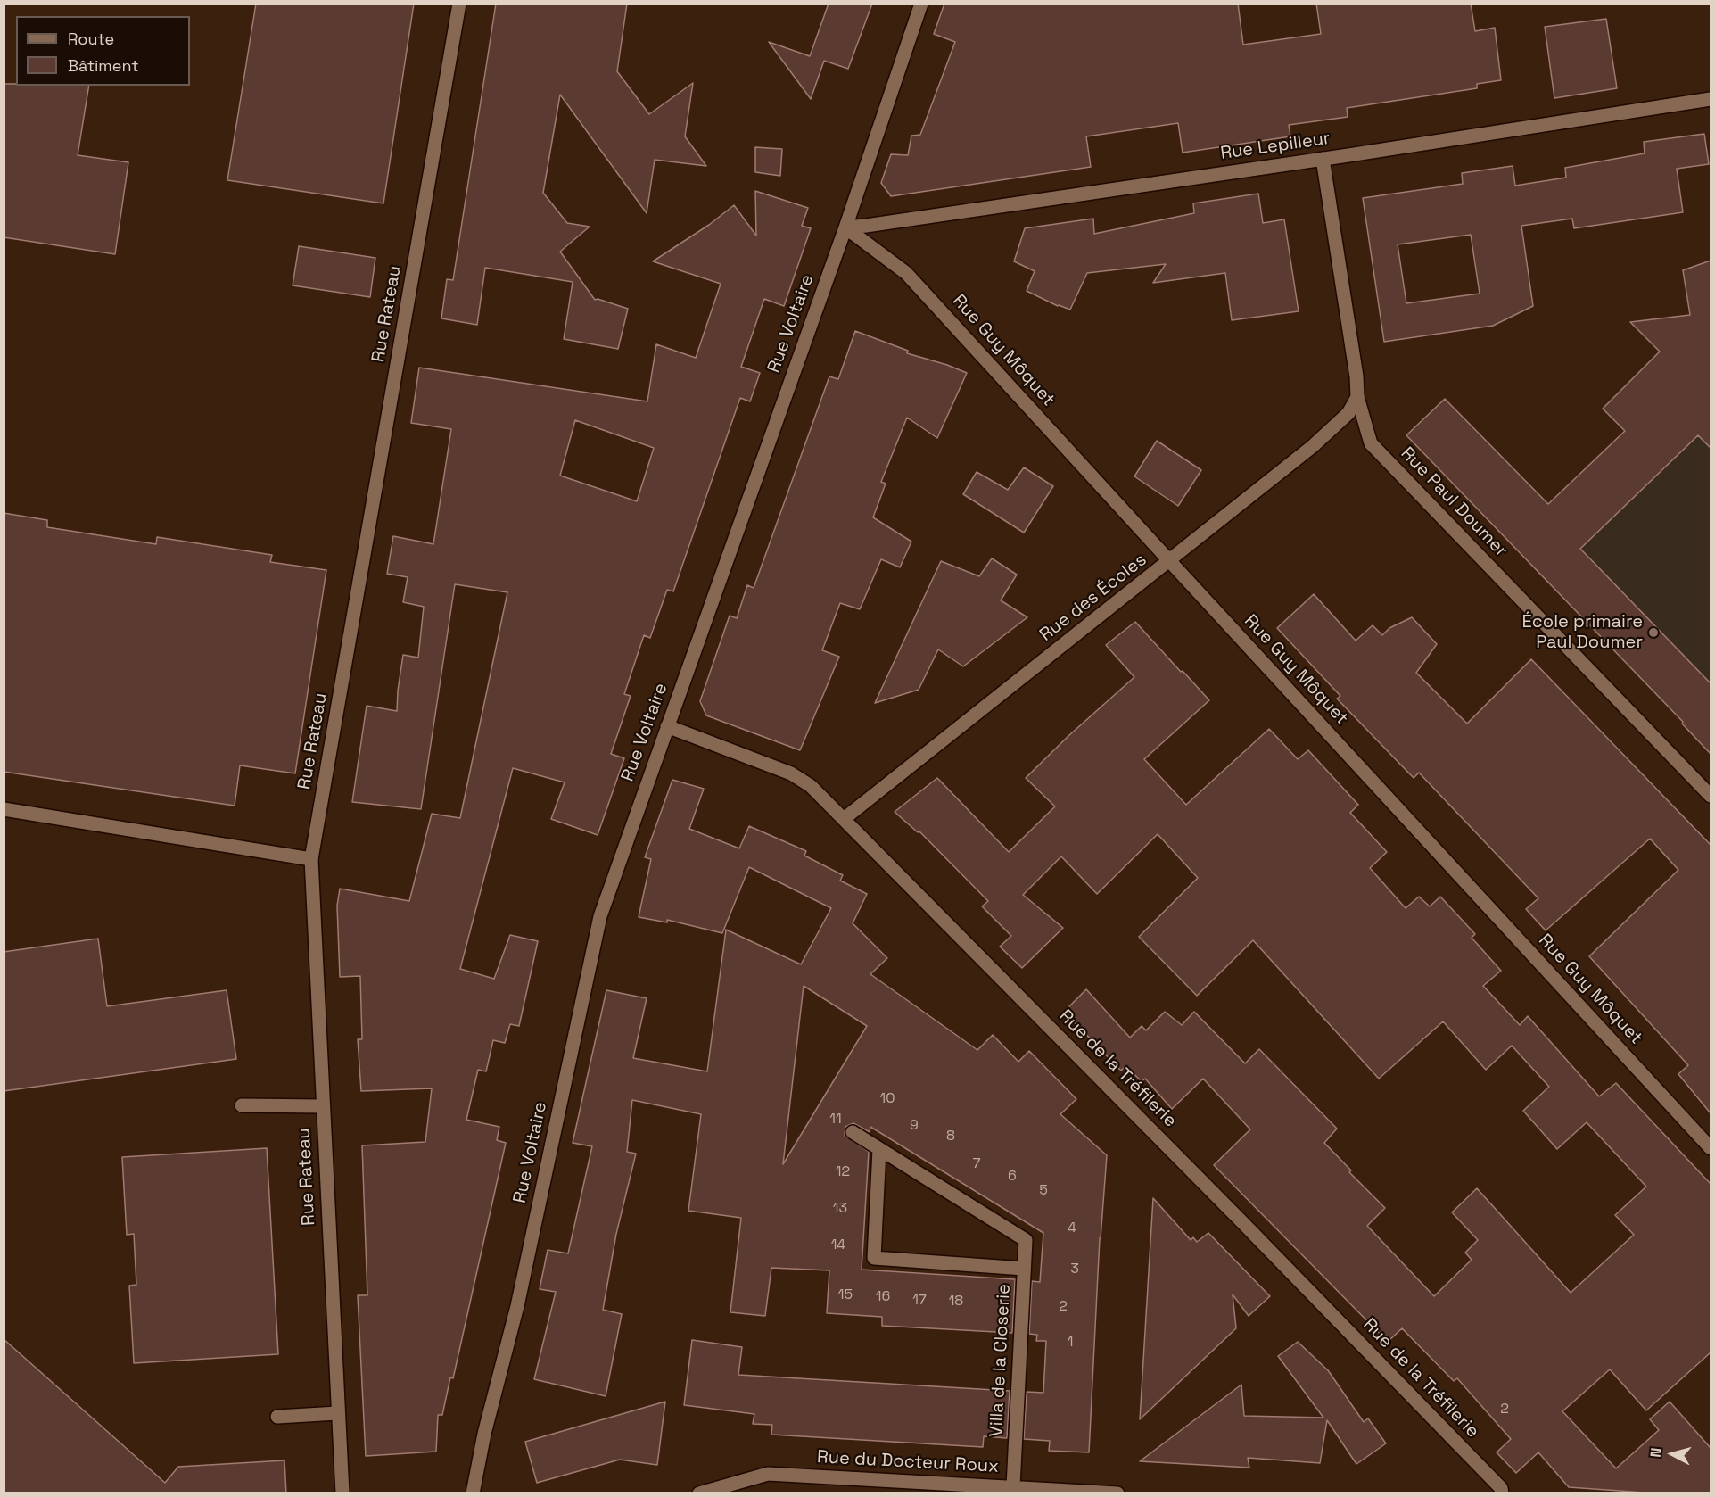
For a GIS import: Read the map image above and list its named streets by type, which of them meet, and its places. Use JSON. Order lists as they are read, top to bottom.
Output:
{
  "streets": {
    "street": [
      "Rue Lepilleur",
      "Rue Rateau",
      "Rue Voltaire",
      "Rue Guy Môquet",
      "Rue Paul Doumer",
      "Rue des Écoles",
      "Rue de la Tréfilerie",
      "Villa de la Closerie",
      "Rue du Docteur Roux"
    ]
  },
  "crossings": [
    ["Rue Lepilleur", "Rue Voltaire"],
    ["Rue Lepilleur", "Rue Guy Môquet"],
    ["Rue Lepilleur", "Rue Paul Doumer"],
    ["Rue Voltaire", "Rue Guy Môquet"],
    ["Rue Voltaire", "Rue de la Tréfilerie"],
    ["Rue Guy Môquet", "Rue des Écoles"],
    ["Rue Paul Doumer", "Rue des Écoles"],
    ["Rue des Écoles", "Rue de la Tréfilerie"],
    ["Villa de la Closerie", "Rue du Docteur Roux"]
  ],
  "places": ["École primaire Paul Doumer"],
  "house_numbers": [
    "10",
    "11",
    "9",
    "8",
    "7",
    "12",
    "6",
    "5",
    "13",
    "4",
    "14",
    "3",
    "15",
    "16",
    "17",
    "18",
    "2",
    "1",
    "2"
  ],
  "legend": ["Route", "Bâtiment"],
  "north": "left"
}
